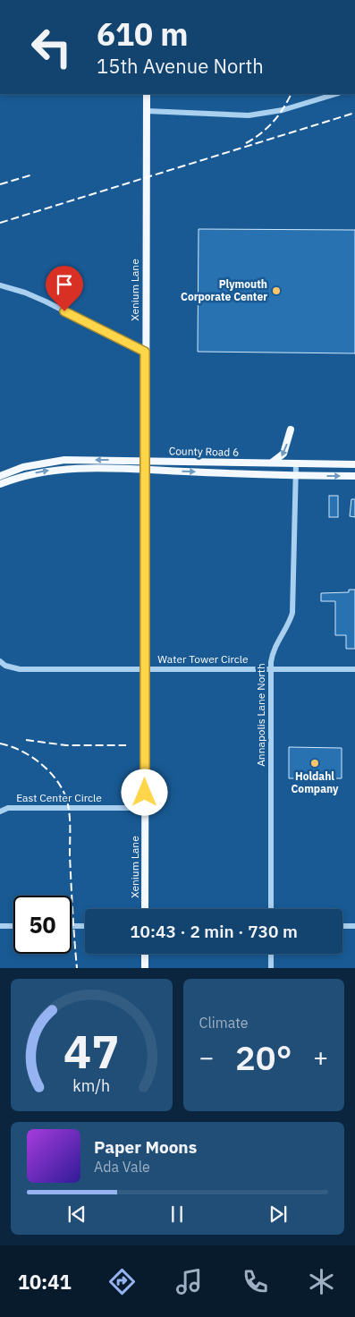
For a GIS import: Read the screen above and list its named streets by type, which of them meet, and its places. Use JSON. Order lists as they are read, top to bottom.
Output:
{
  "streets": {
    "main road": ["Xenium Lane", "County Road 6"],
    "street": ["Water Tower Circle", "Annapolis Lane North", "East Center Circle"]
  },
  "crossings": [
    ["Xenium Lane", "County Road 6"],
    ["Xenium Lane", "Water Tower Circle"],
    ["Xenium Lane", "East Center Circle"],
    ["County Road 6", "Annapolis Lane North"],
    ["Water Tower Circle", "Annapolis Lane North"]
  ],
  "places": ["Plymouth Corporate Center", "Holdahl Company"],
  "page": {
    "turn": ["610 m", "15th Avenue North"],
    "limit": "50",
    "trip": "10:43 · 2 min · 730 m",
    "tile": "Climate",
    "heat": ["−", "20°", "+"],
    "song": ["Paper Moons", "Ada Vale"],
    "tabs": "10:41",
    "gauge": ["47", "km/h"]
  }
}
